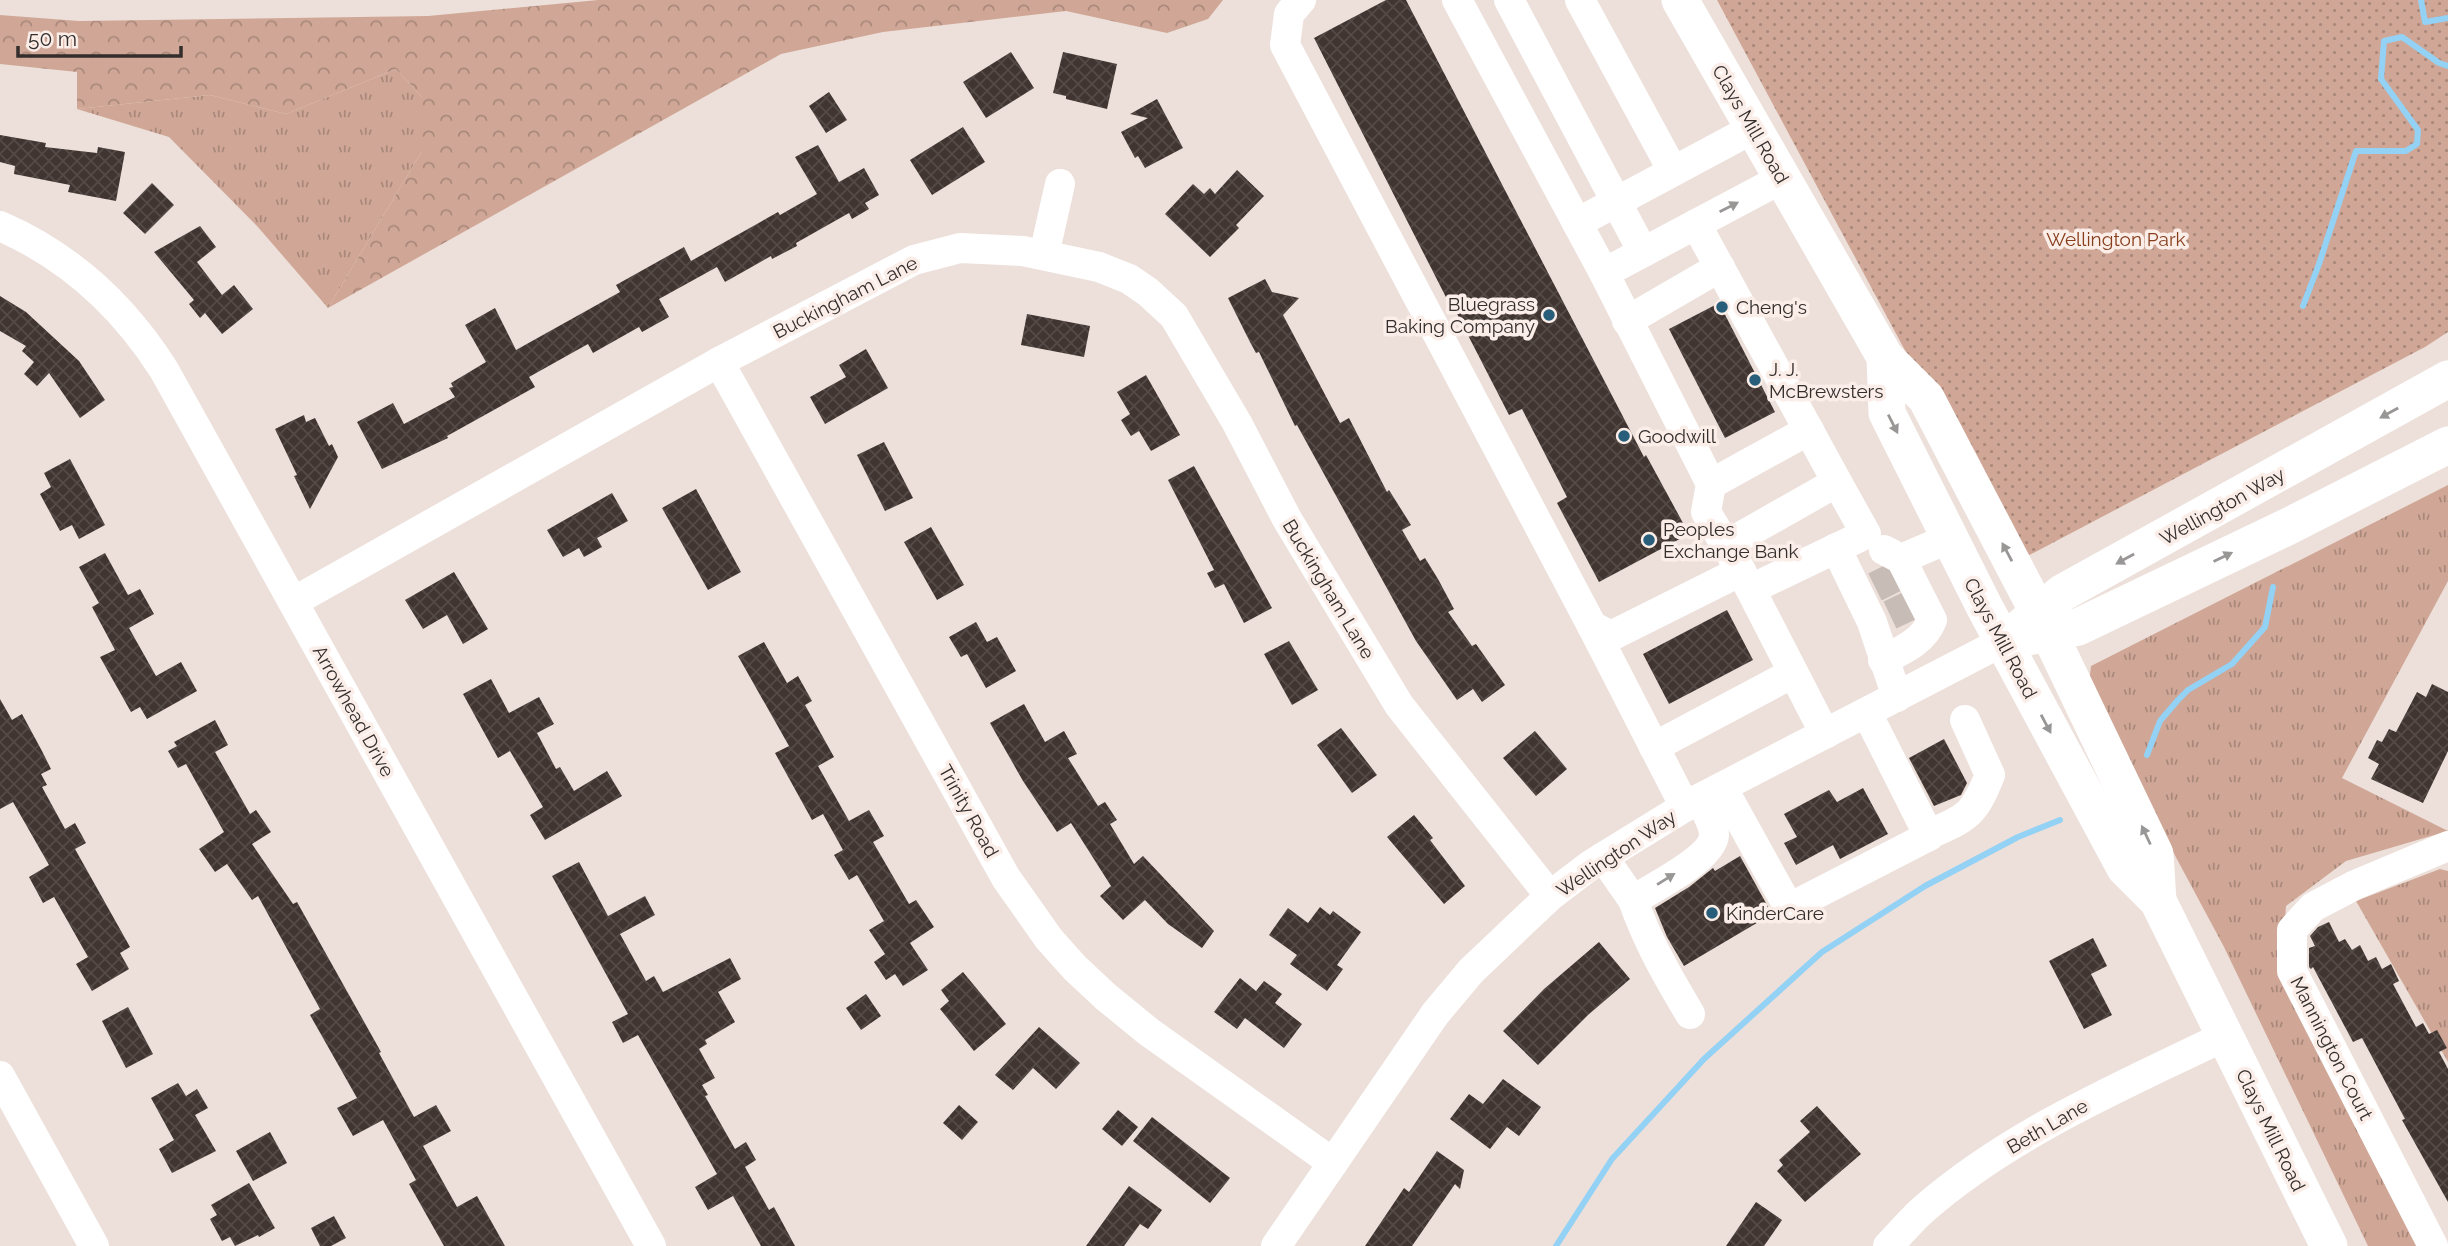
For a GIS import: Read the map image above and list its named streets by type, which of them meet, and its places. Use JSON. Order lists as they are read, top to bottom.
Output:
{
  "streets": {
    "main road": ["Clays Mill Road", "Wellington Way"],
    "street": [
      "Buckingham Lane",
      "Arrowhead Drive",
      "Trinity Road",
      "Mannington Court",
      "Beth Lane"
    ]
  },
  "crossings": [
    ["Clays Mill Road", "Wellington Way"],
    ["Clays Mill Road", "Beth Lane"],
    ["Buckingham Lane", "Wellington Way"],
    ["Buckingham Lane", "Arrowhead Drive"],
    ["Buckingham Lane", "Trinity Road"],
    ["Wellington Way", "Trinity Road"]
  ],
  "parks": ["Wellington Park"],
  "places": [
    "Cheng's",
    "Bluegrass Baking Company",
    "J. J. McBrewsters",
    "Goodwill",
    "Peoples Exchange Bank",
    "KinderCare"
  ],
  "scale_bar": "50 m"
}
